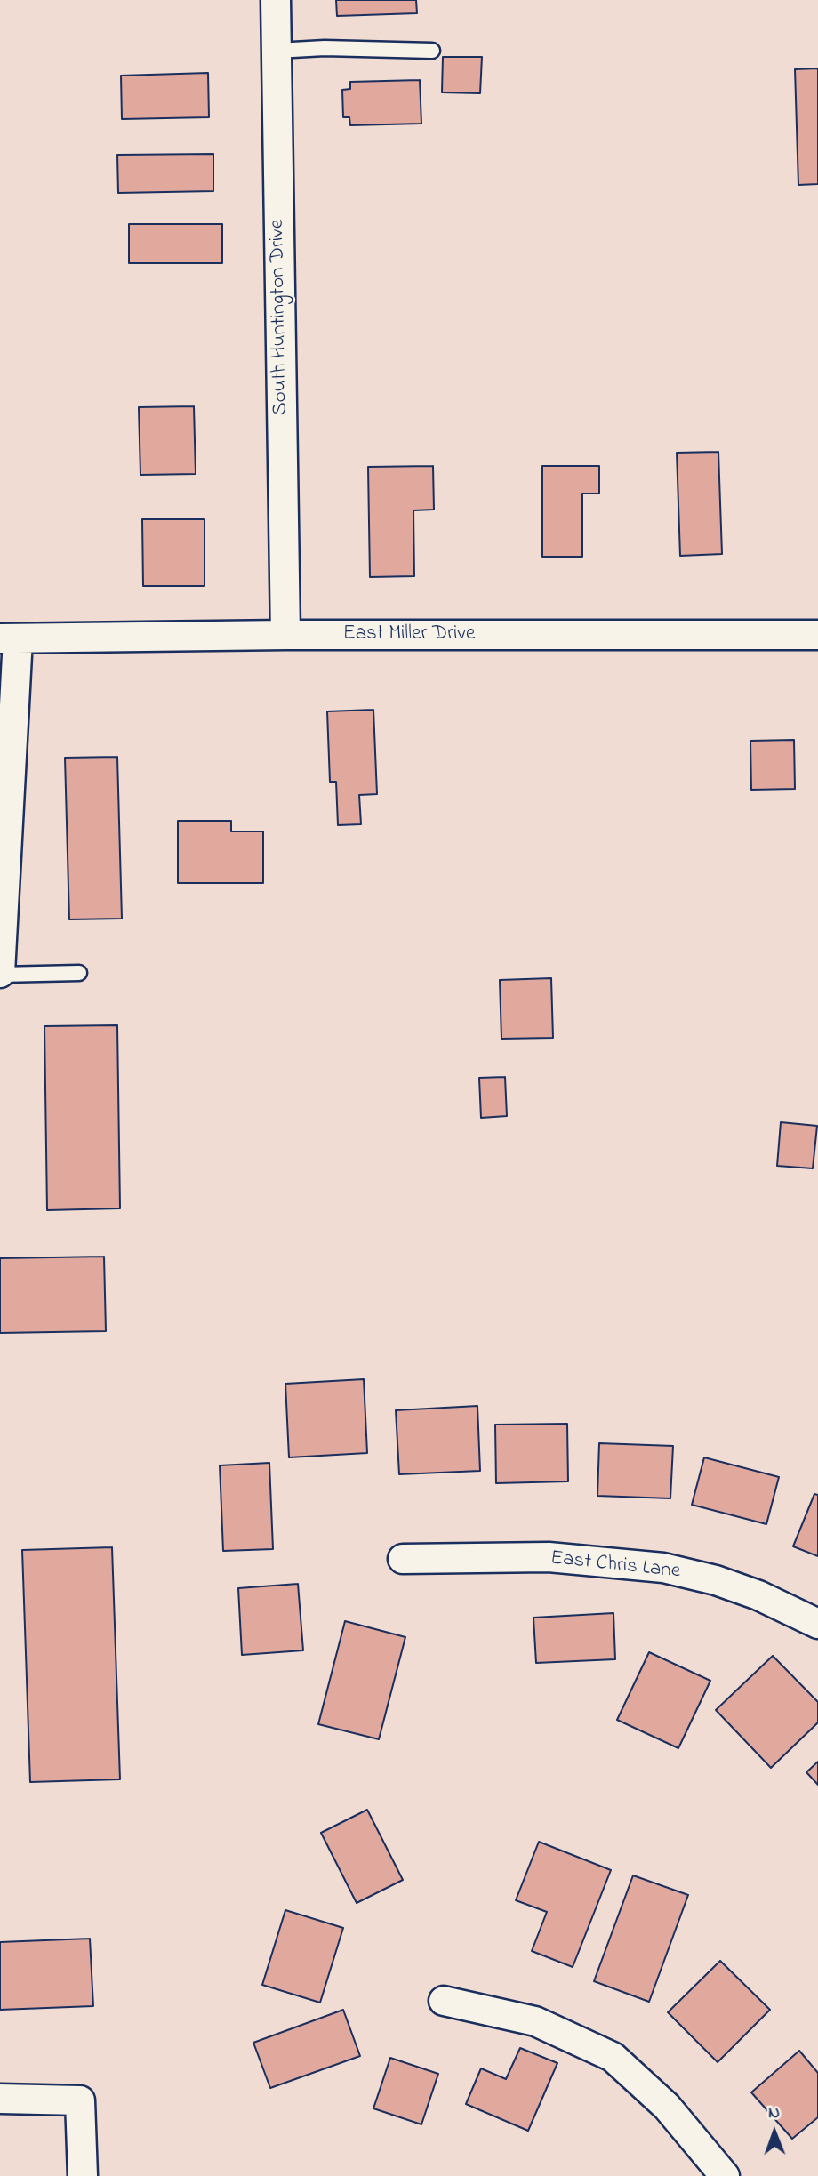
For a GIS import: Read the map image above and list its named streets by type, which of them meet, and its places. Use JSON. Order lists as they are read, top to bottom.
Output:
{
  "streets": {
    "street": ["South Huntington Drive", "East Miller Drive", "East Chris Lane"]
  },
  "crossings": [
    ["South Huntington Drive", "East Miller Drive"]
  ],
  "north": "top"
}
